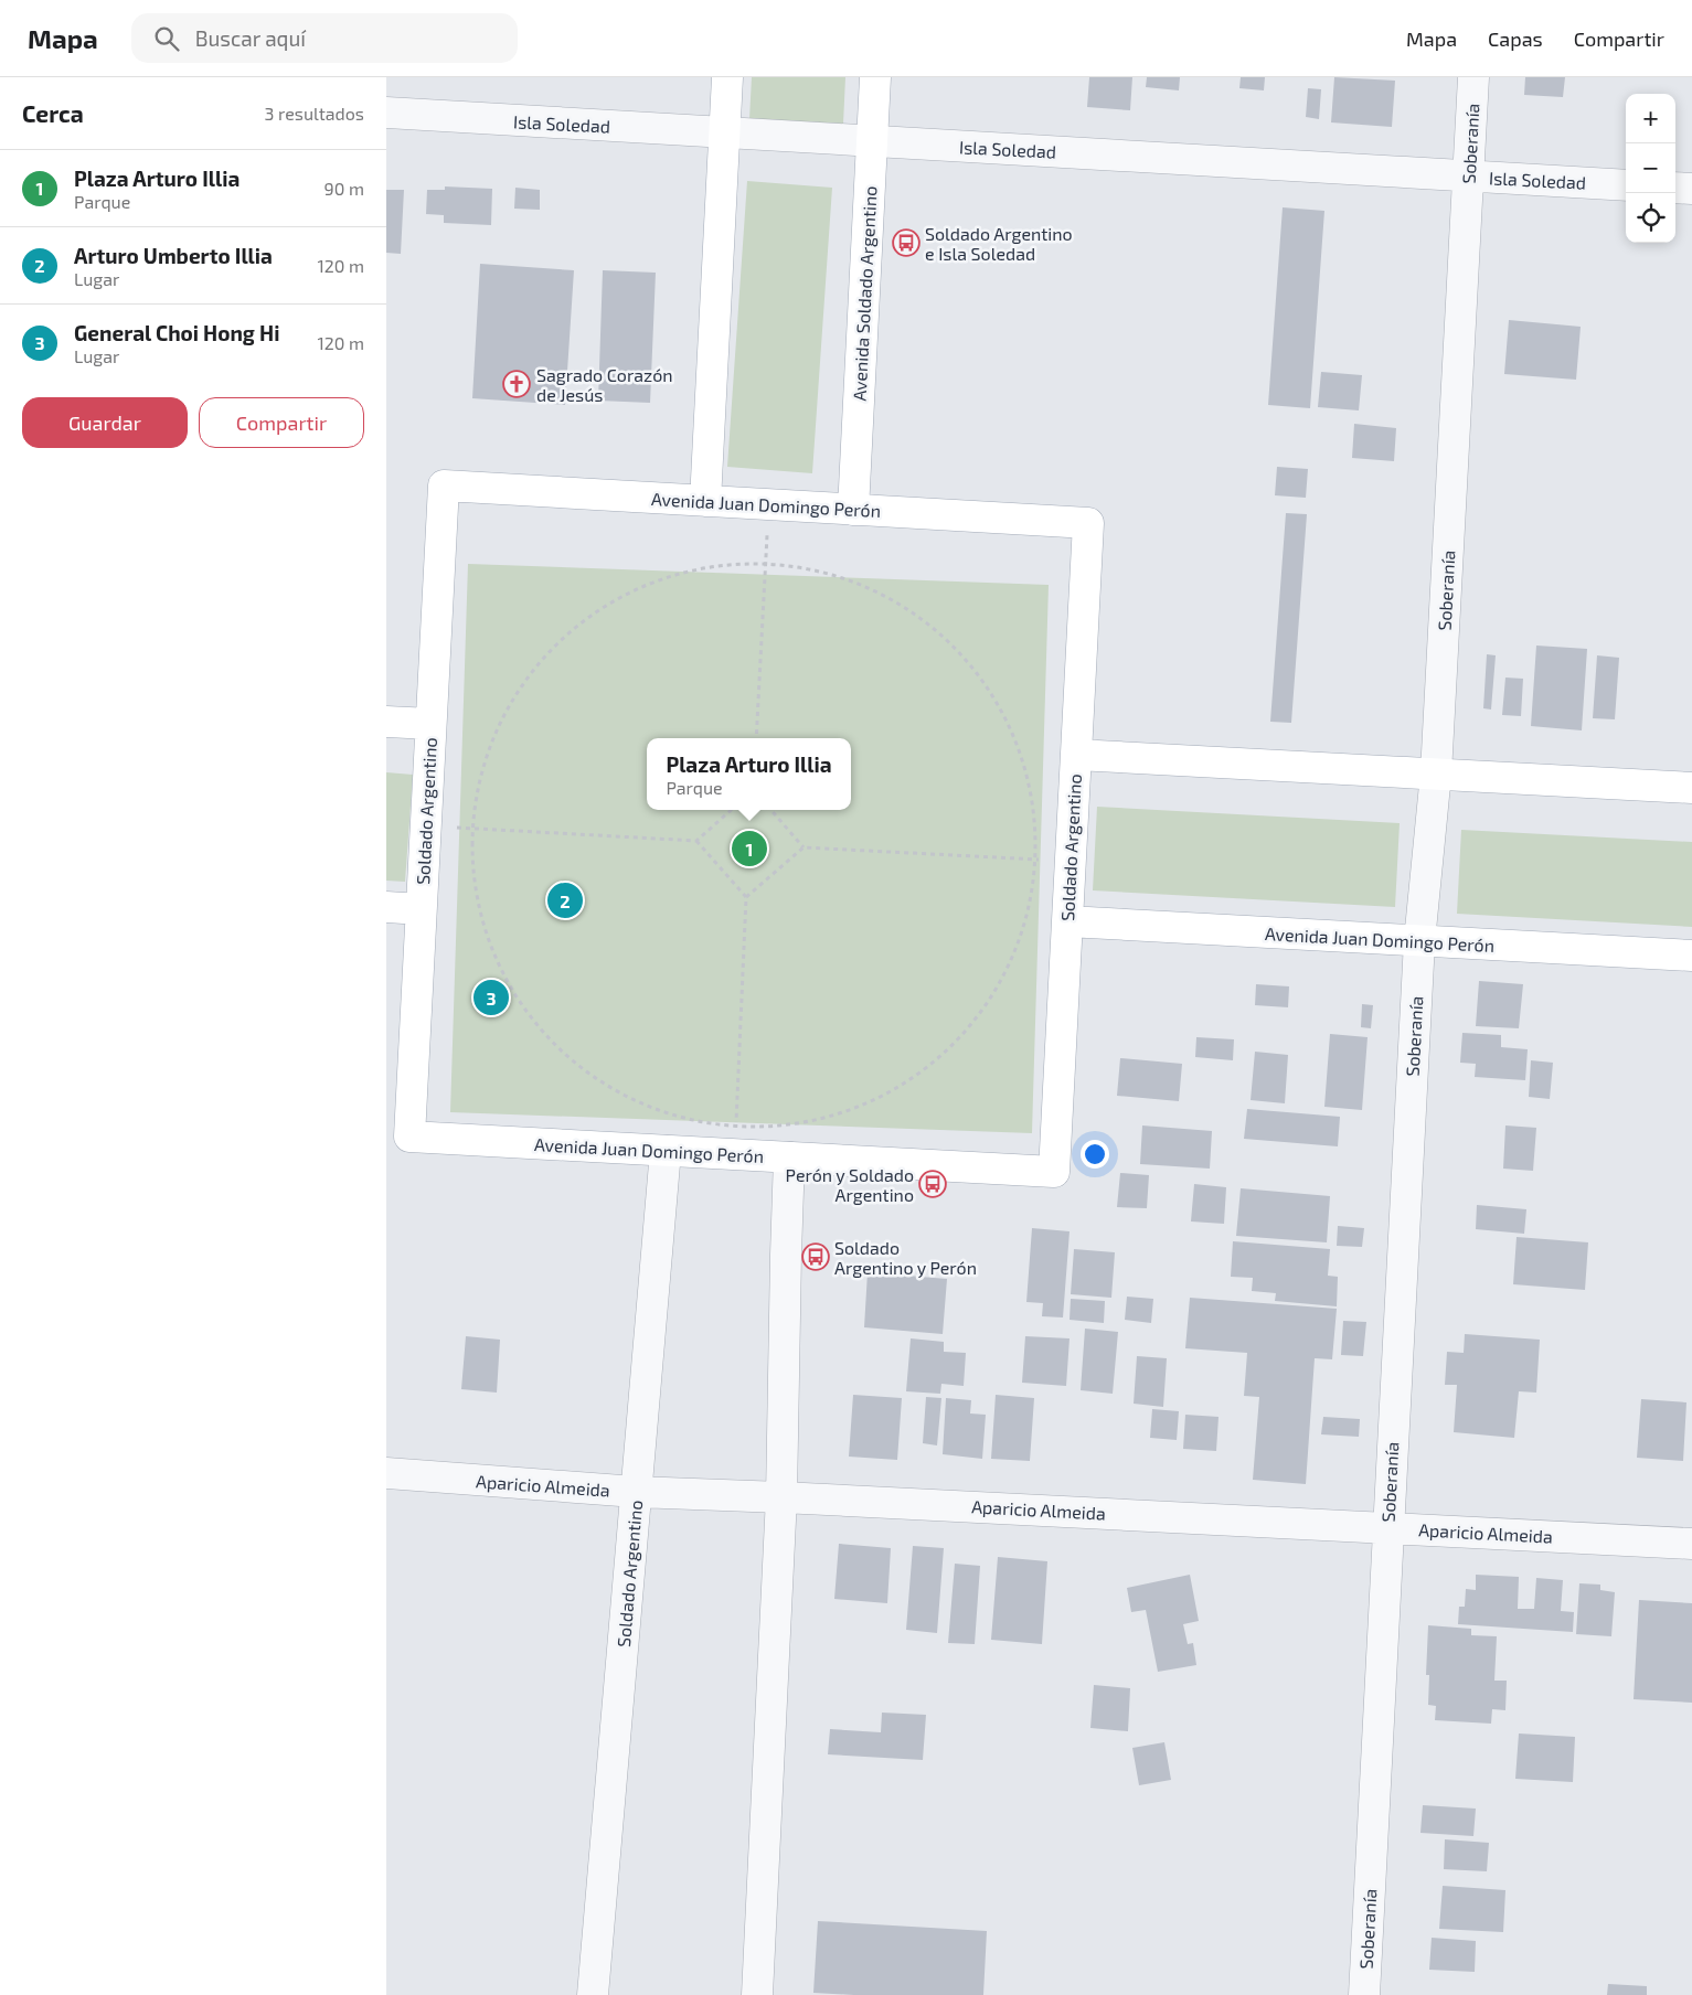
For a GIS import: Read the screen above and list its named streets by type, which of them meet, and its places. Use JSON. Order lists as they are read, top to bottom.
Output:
{
  "streets": {
    "main road": ["Avenida Soldado Argentino", "Avenida Juan Domingo Perón", "Soldado Argentino"],
    "street": ["Isla Soledad", "Soberanía", "Aparicio Almeida"]
  },
  "crossings": [
    ["Isla Soledad", "Soberanía"],
    ["Isla Soledad", "Avenida Soldado Argentino"],
    ["Soberanía", "Avenida Juan Domingo Perón"],
    ["Soberanía", "Aparicio Almeida"],
    ["Avenida Soldado Argentino", "Avenida Juan Domingo Perón"],
    ["Avenida Juan Domingo Perón", "Soldado Argentino"],
    ["Soldado Argentino", "Aparicio Almeida"]
  ],
  "places": {
    "bus stop": ["Soldado Argentino e Isla Soledad", "Perón y Soldado Argentino", "Soldado Argentino y Perón"],
    "church": ["Sagrado Corazón de Jesús"]
  },
  "page": {
    "header": "Mapa",
    "search": "Buscar aquí",
    "nav": ["Mapa", "Capas", "Compartir"],
    "heading": ["Cerca", "3 resultados"],
    "map_buttons": ["+", "−"],
    "list": [
      {
        "mark": "1",
        "name": "Plaza Arturo Illia",
        "note": "Parque",
        "value": "90 m"
      },
      {
        "mark": "2",
        "name": "Arturo Umberto Illia",
        "note": "Lugar",
        "value": "120 m"
      },
      {
        "mark": "3",
        "name": "General Choi Hong Hi",
        "note": "Lugar",
        "value": "120 m"
      }
    ],
    "buttons": ["Guardar", "Compartir"],
    "popup": ["Plaza Arturo Illia", "Parque"],
    "pins": ["1", "2", "3"]
  }
}
